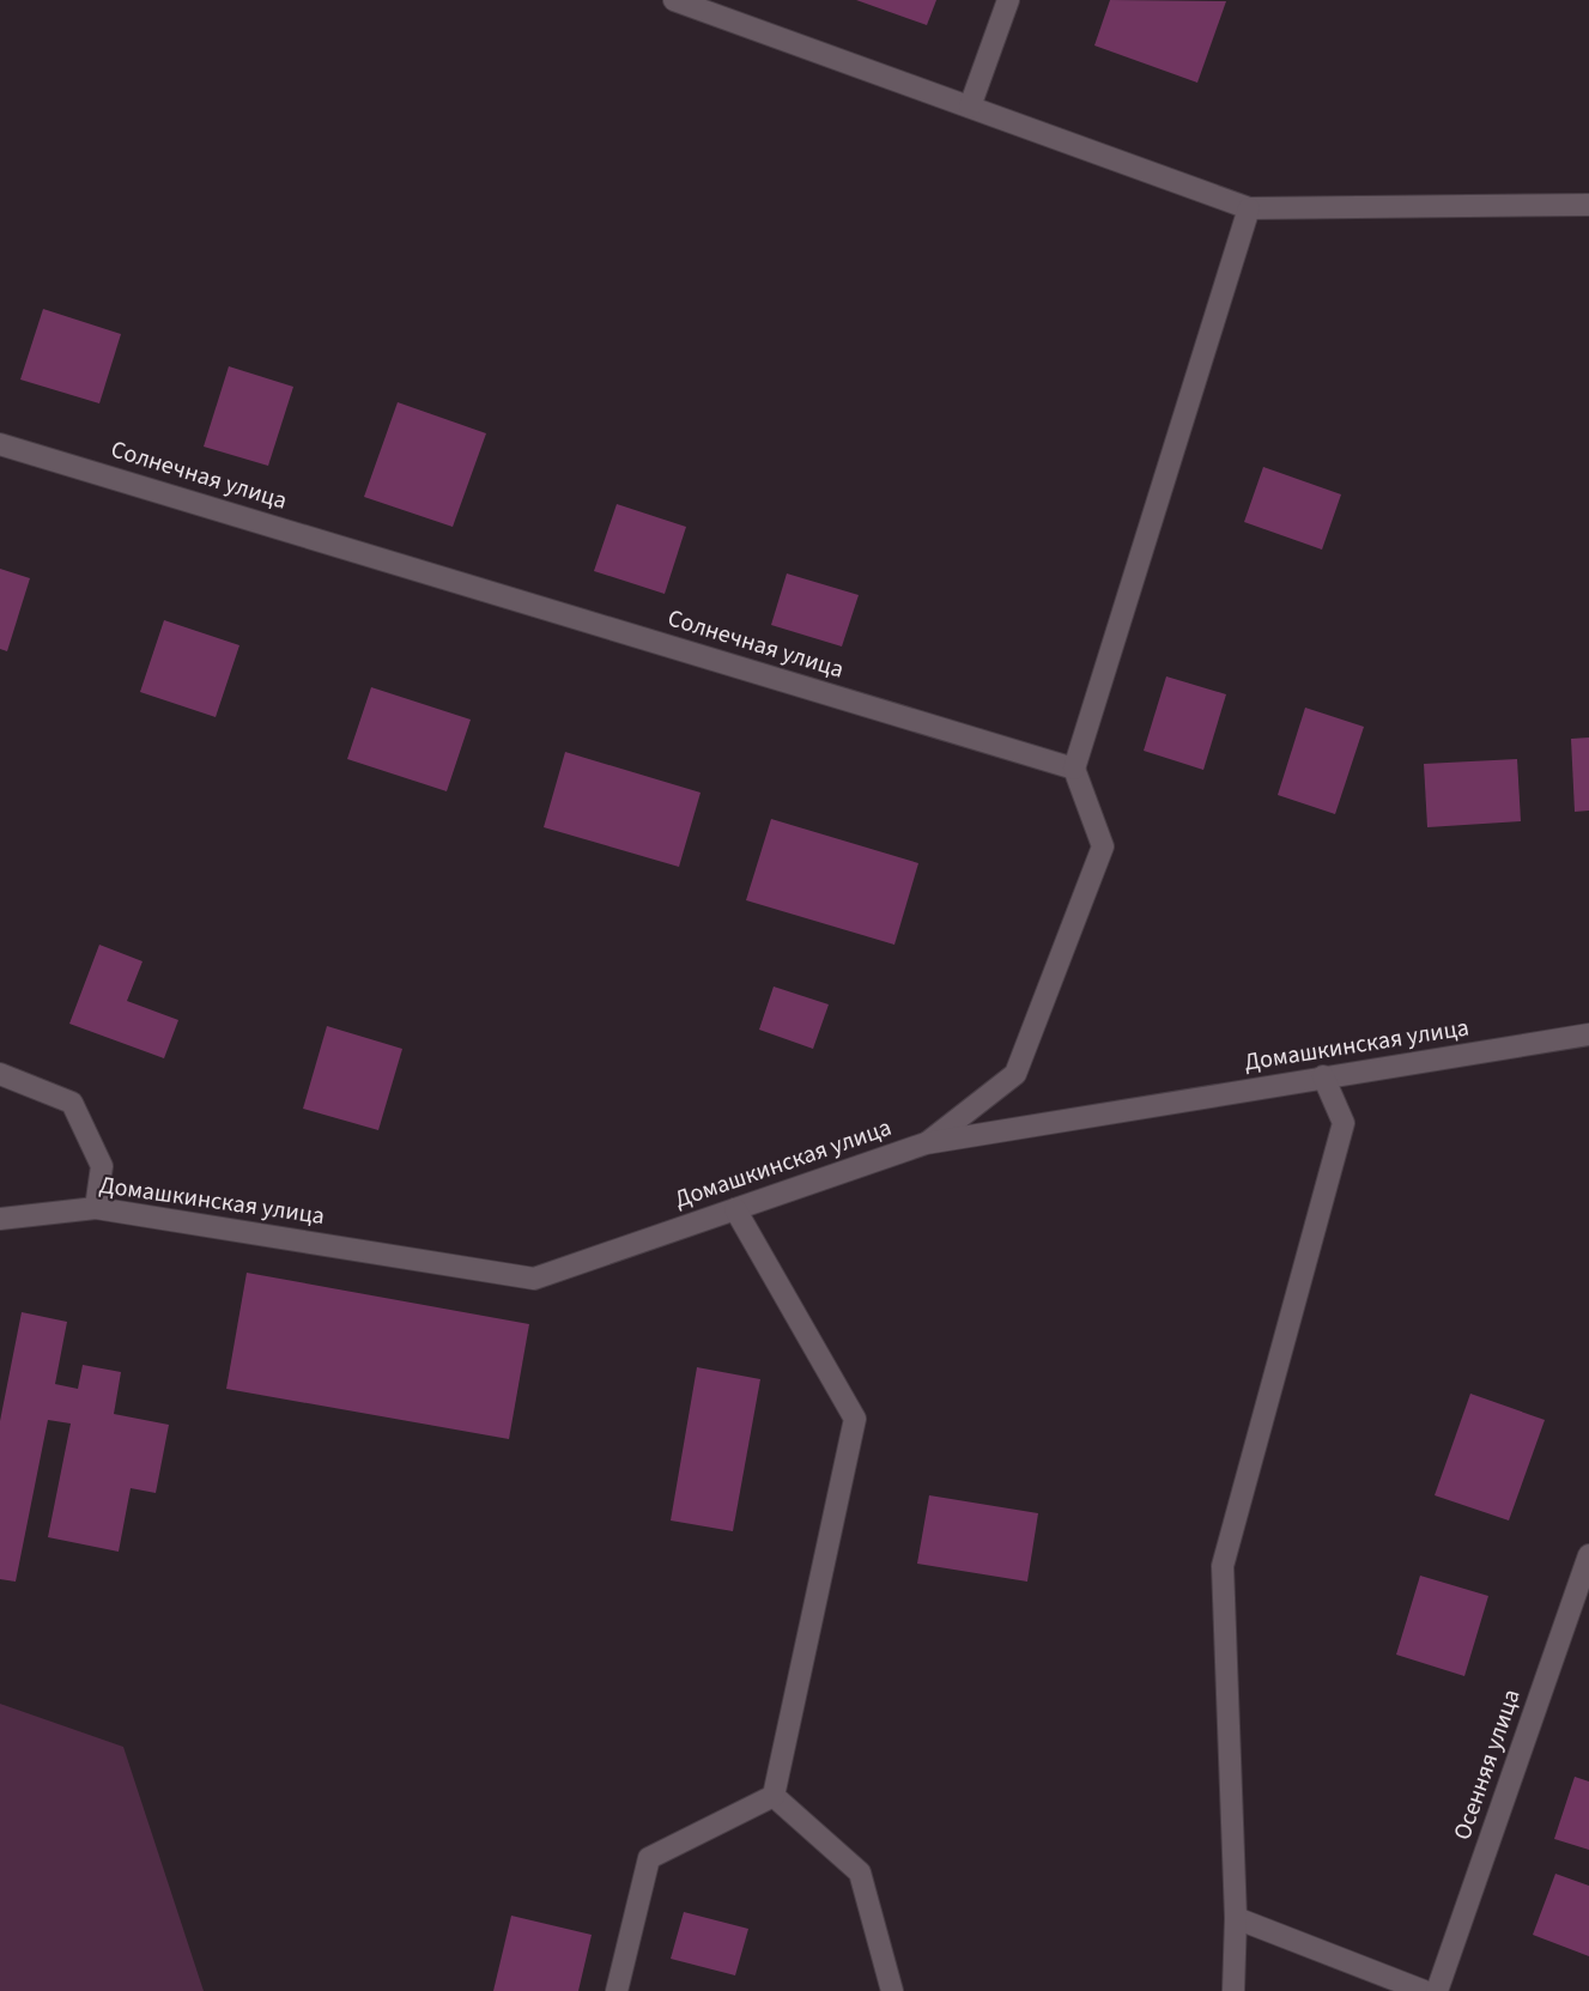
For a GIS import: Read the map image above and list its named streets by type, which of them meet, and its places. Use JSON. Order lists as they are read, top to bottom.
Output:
{
  "streets": {
    "street": ["Солнечная улица", "Домашкинская улица", "Осенняя улица"]
  }
}
